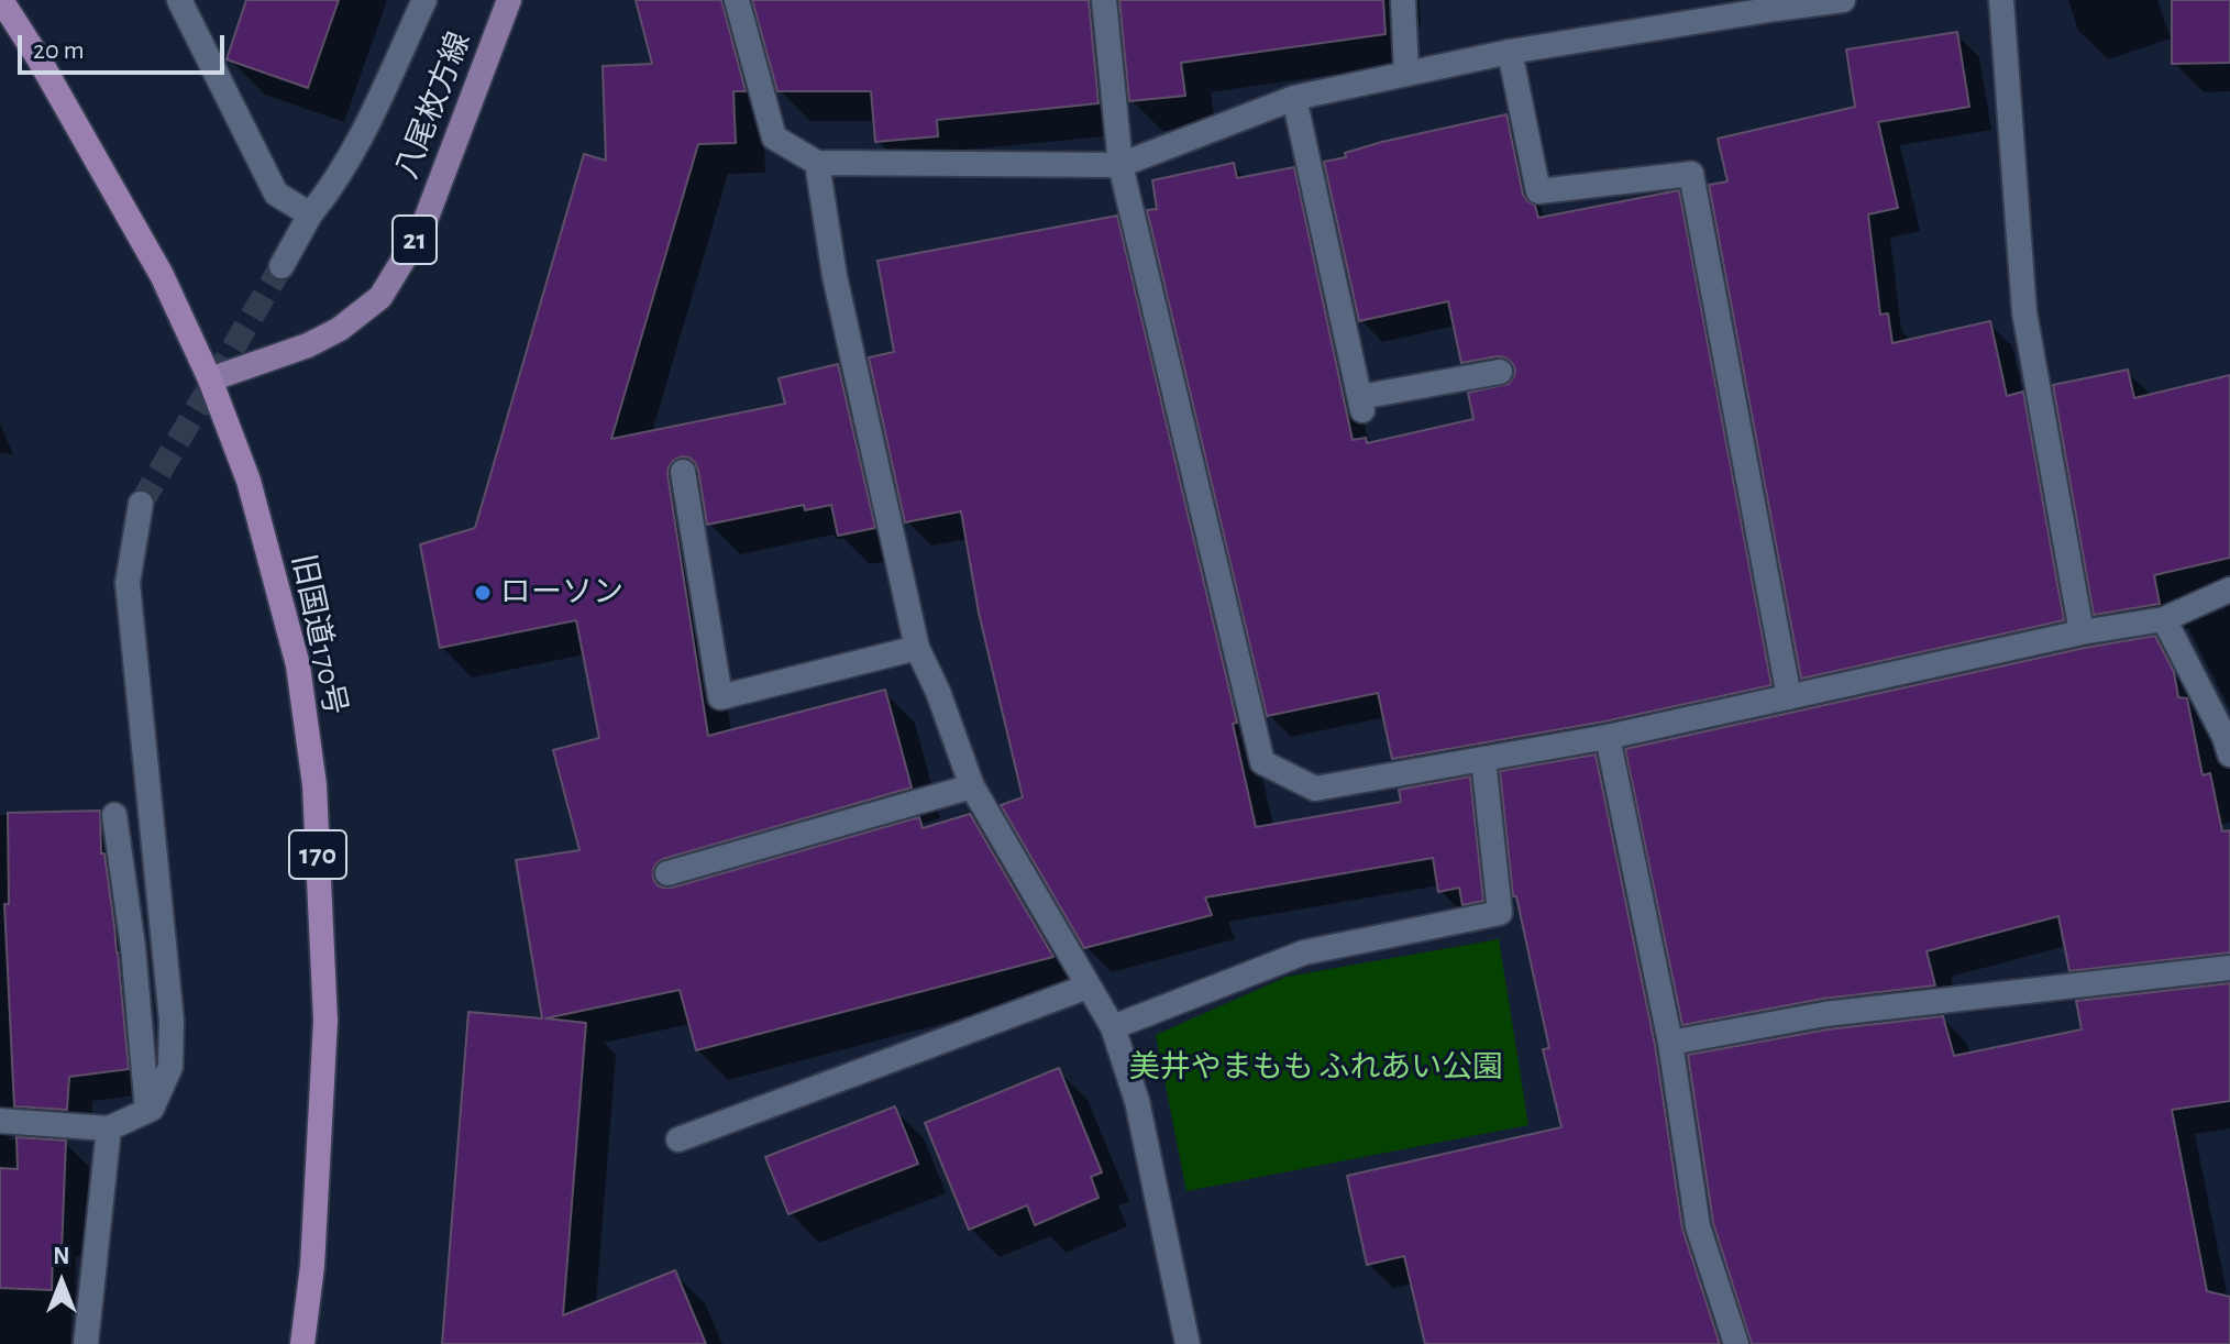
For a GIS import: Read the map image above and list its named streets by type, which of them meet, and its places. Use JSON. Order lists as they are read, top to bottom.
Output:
{
  "streets": {
    "highway": ["旧国道170号", "170"],
    "main road": ["八尾枚方線", "21"]
  },
  "crossings": [
    ["八尾枚方線", "旧国道170号"]
  ],
  "parks": ["美井やまもも ふれあい公園"],
  "places": ["ローソン"],
  "scale_bar": "20 m",
  "north": "top"
}
